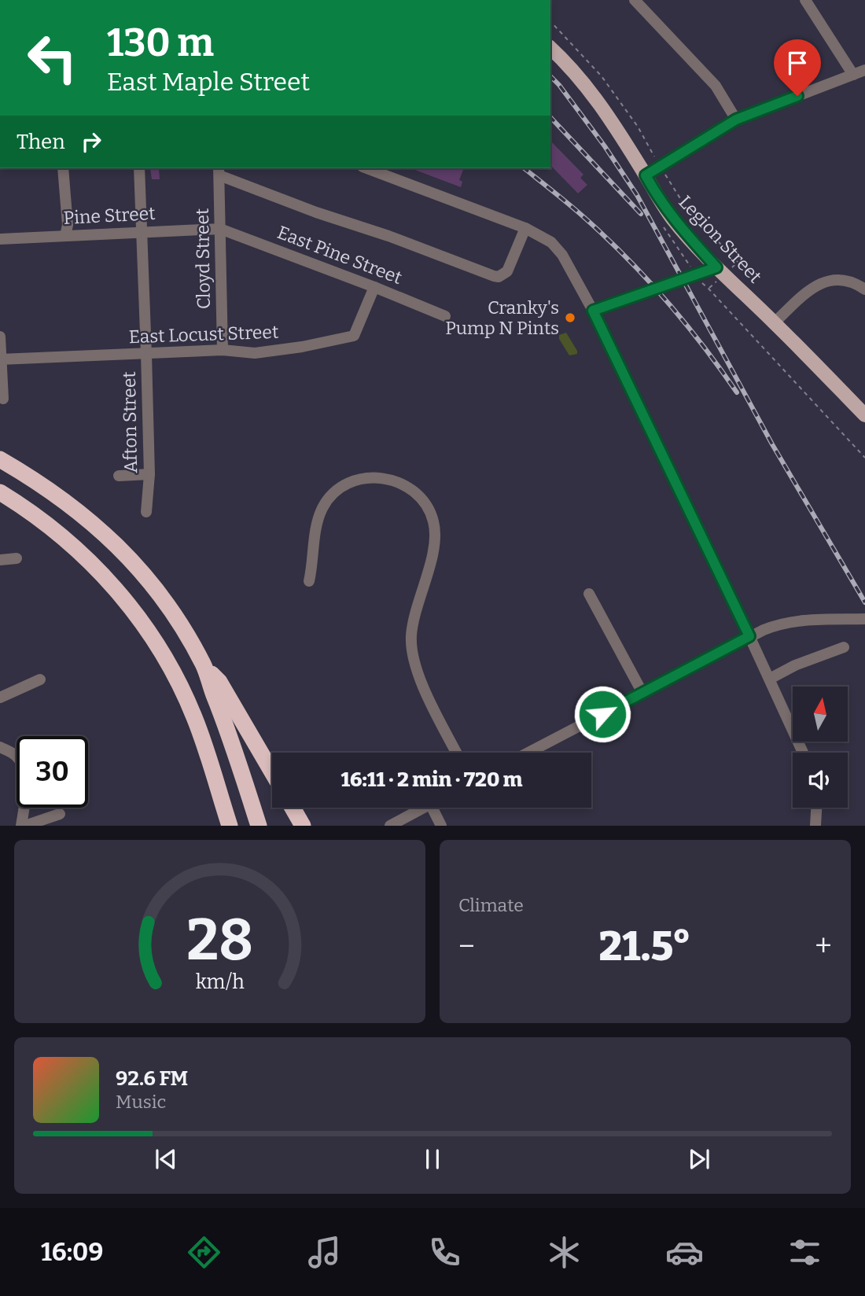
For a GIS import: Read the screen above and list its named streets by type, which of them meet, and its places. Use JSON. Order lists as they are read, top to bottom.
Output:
{
  "streets": {
    "main road": ["Legion Street"],
    "street": [
      "Pine Street",
      "East Pine Street",
      "Cloyd Street",
      "East Locust Street",
      "Afton Street"
    ]
  },
  "crossings": [
    ["Pine Street", "East Pine Street"],
    ["Pine Street", "Cloyd Street"],
    ["Pine Street", "Afton Street"],
    ["East Pine Street", "Cloyd Street"],
    ["East Pine Street", "East Locust Street"],
    ["Cloyd Street", "East Locust Street"],
    ["East Locust Street", "Afton Street"]
  ],
  "places": ["Cranky's Pump N Pints"],
  "north": "top",
  "page": {
    "turn": ["130 m", "East Maple Street"],
    "then": "Then",
    "limit": "30",
    "trip": "16:11 · 2 min · 720 m",
    "tile": "Climate",
    "heat": ["−", "21.5°", "+"],
    "song": ["92.6 FM", "Music"],
    "tabs": "16:09",
    "gauge": ["28", "km/h"]
  }
}
